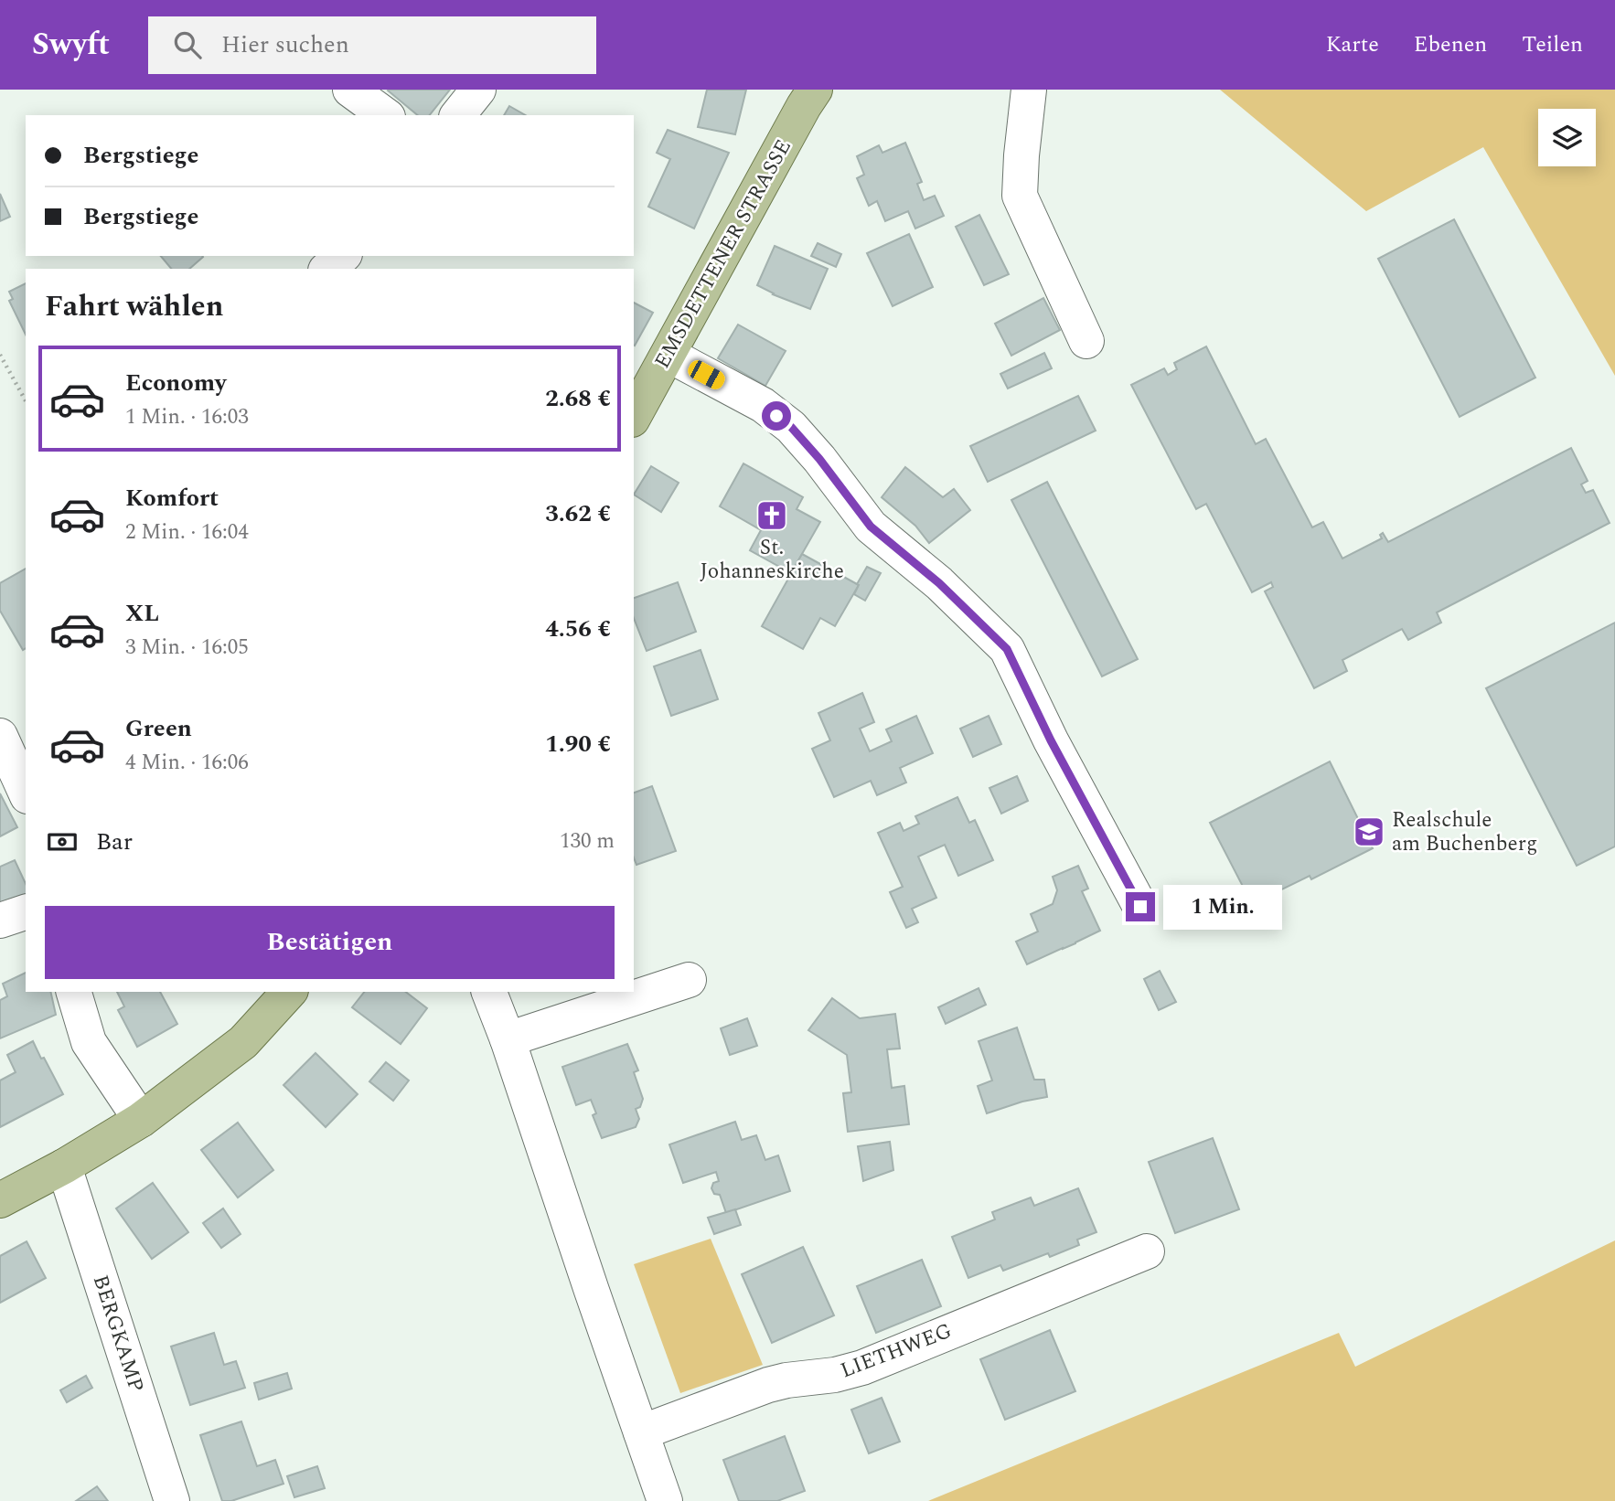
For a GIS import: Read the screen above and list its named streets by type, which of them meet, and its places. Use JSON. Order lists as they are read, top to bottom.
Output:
{
  "streets": {
    "main road": ["EMSDETTENER STRASSE"],
    "street": ["BERGKAMP", "LIETHWEG"]
  },
  "places": {
    "church": ["St. Johanneskirche"],
    "school or university": ["Realschule am Buchenberg"]
  },
  "page": {
    "header": "Swyft",
    "search": "Hier suchen",
    "nav": ["Karte", "Ebenen", "Teilen"],
    "banner": ["Bergstiege", "Bergstiege"],
    "heading": "Fahrt wählen",
    "list": [
      {
        "name": "Economy",
        "note": "1 Min. · 16:03",
        "value": "2.68 €"
      },
      {
        "name": "Komfort",
        "note": "2 Min. · 16:04",
        "value": "3.62 €"
      },
      {
        "name": "XL",
        "note": "3 Min. · 16:05",
        "value": "4.56 €"
      },
      {
        "name": "Green",
        "note": "4 Min. · 16:06",
        "value": "1.90 €"
      }
    ],
    "pay": ["Bar", "130 m"],
    "bubble": "1 Min.",
    "buttons": "Bestätigen"
  }
}
